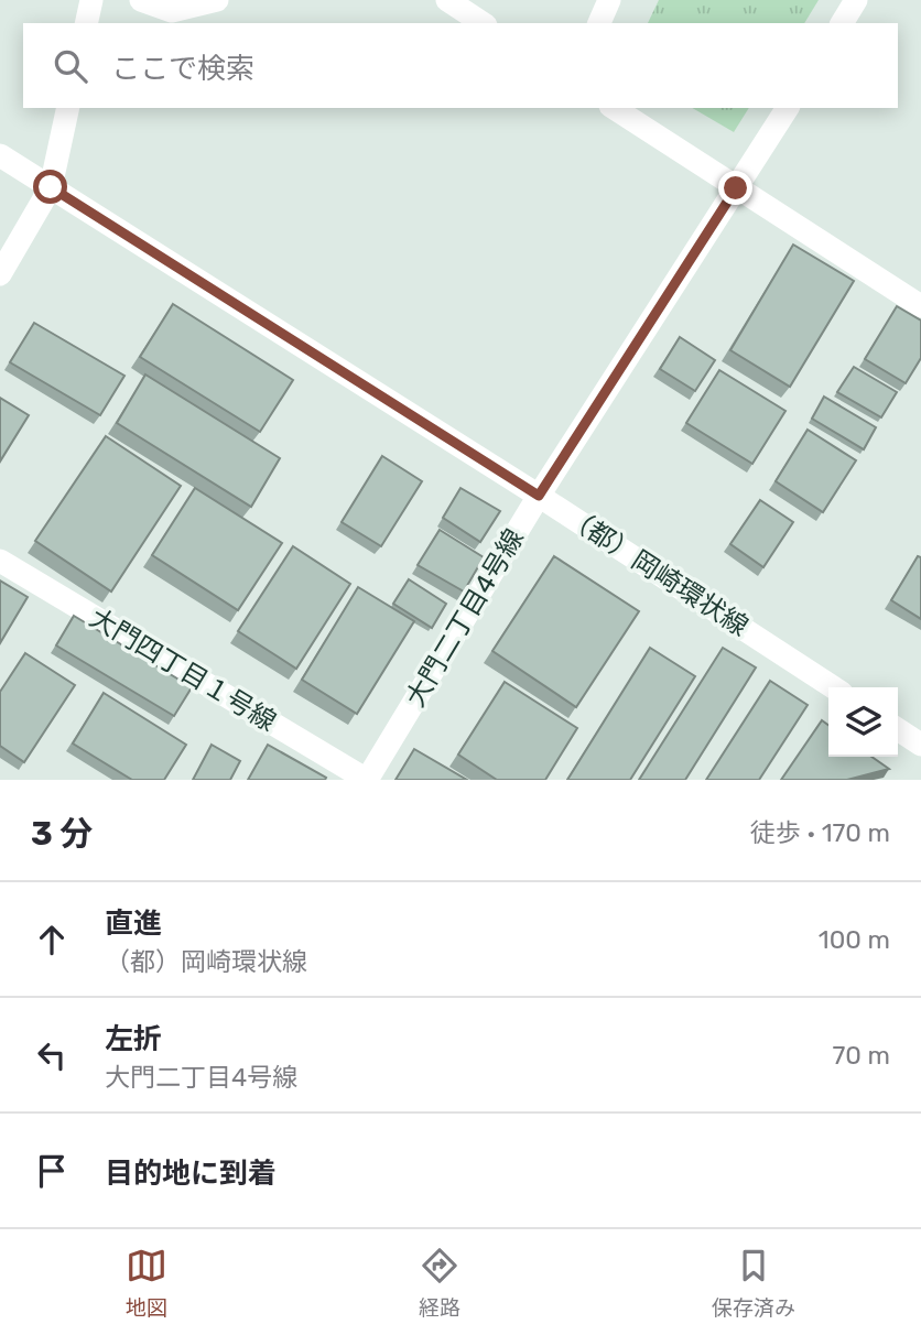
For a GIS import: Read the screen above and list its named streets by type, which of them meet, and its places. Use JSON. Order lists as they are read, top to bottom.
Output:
{
  "streets": {
    "street": ["（都）岡崎環状線", "大門二丁目4号線", "大門四丁目１号線"]
  },
  "crossings": [
    ["（都）岡崎環状線", "大門二丁目4号線"],
    ["大門二丁目4号線", "大門四丁目１号線"]
  ],
  "page": {
    "search": "ここで検索",
    "heading": ["3 分", "徒歩 · 170 m"],
    "list": [
      ["直進", "（都）岡崎環状線", "100 m"],
      ["左折", "大門二丁目4号線", "70 m"],
      "目的地に到着"
    ],
    "nav": ["地図", "経路", "保存済み"]
  }
}
